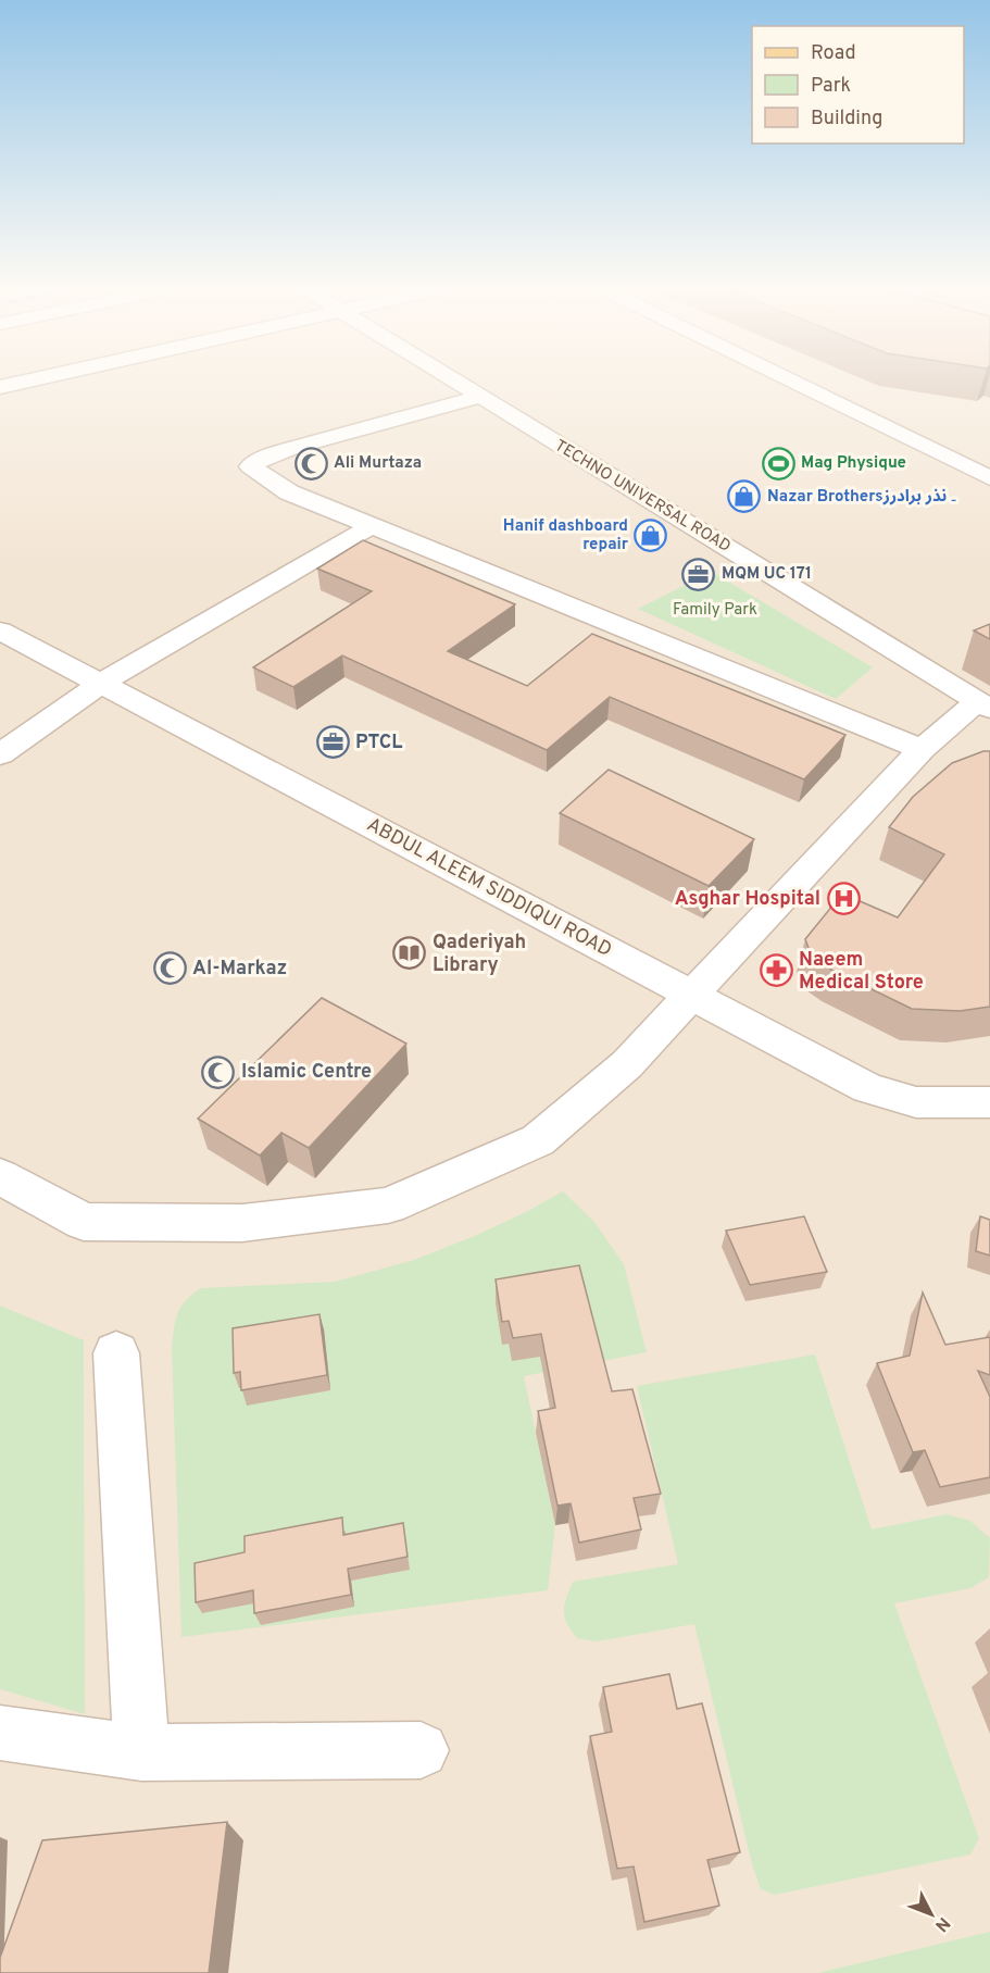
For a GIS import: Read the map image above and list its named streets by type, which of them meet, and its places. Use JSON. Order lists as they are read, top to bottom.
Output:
{
  "streets": {
    "street": ["TECHNO UNIVERSAL ROAD", "ABDUL ALEEM SIDDIQUI ROAD"]
  },
  "parks": ["Family Park"],
  "places": {
    "mosque": ["Ali Murtaza", "Al-Markaz", "Islamic Centre"],
    "sports": ["Mag Physique"],
    "shop": ["Nazar Brothers۔ نذر برادرز", "Hanif dashboard repair"],
    "office": ["MQM UC 171", "PTCL"],
    "hospital": ["Asghar Hospital"],
    "library": ["Qaderiyah Library"],
    "pharmacy": ["Naeem Medical Store"]
  },
  "legend": ["Road", "Park", "Building"],
  "north": "bottom right"
}
